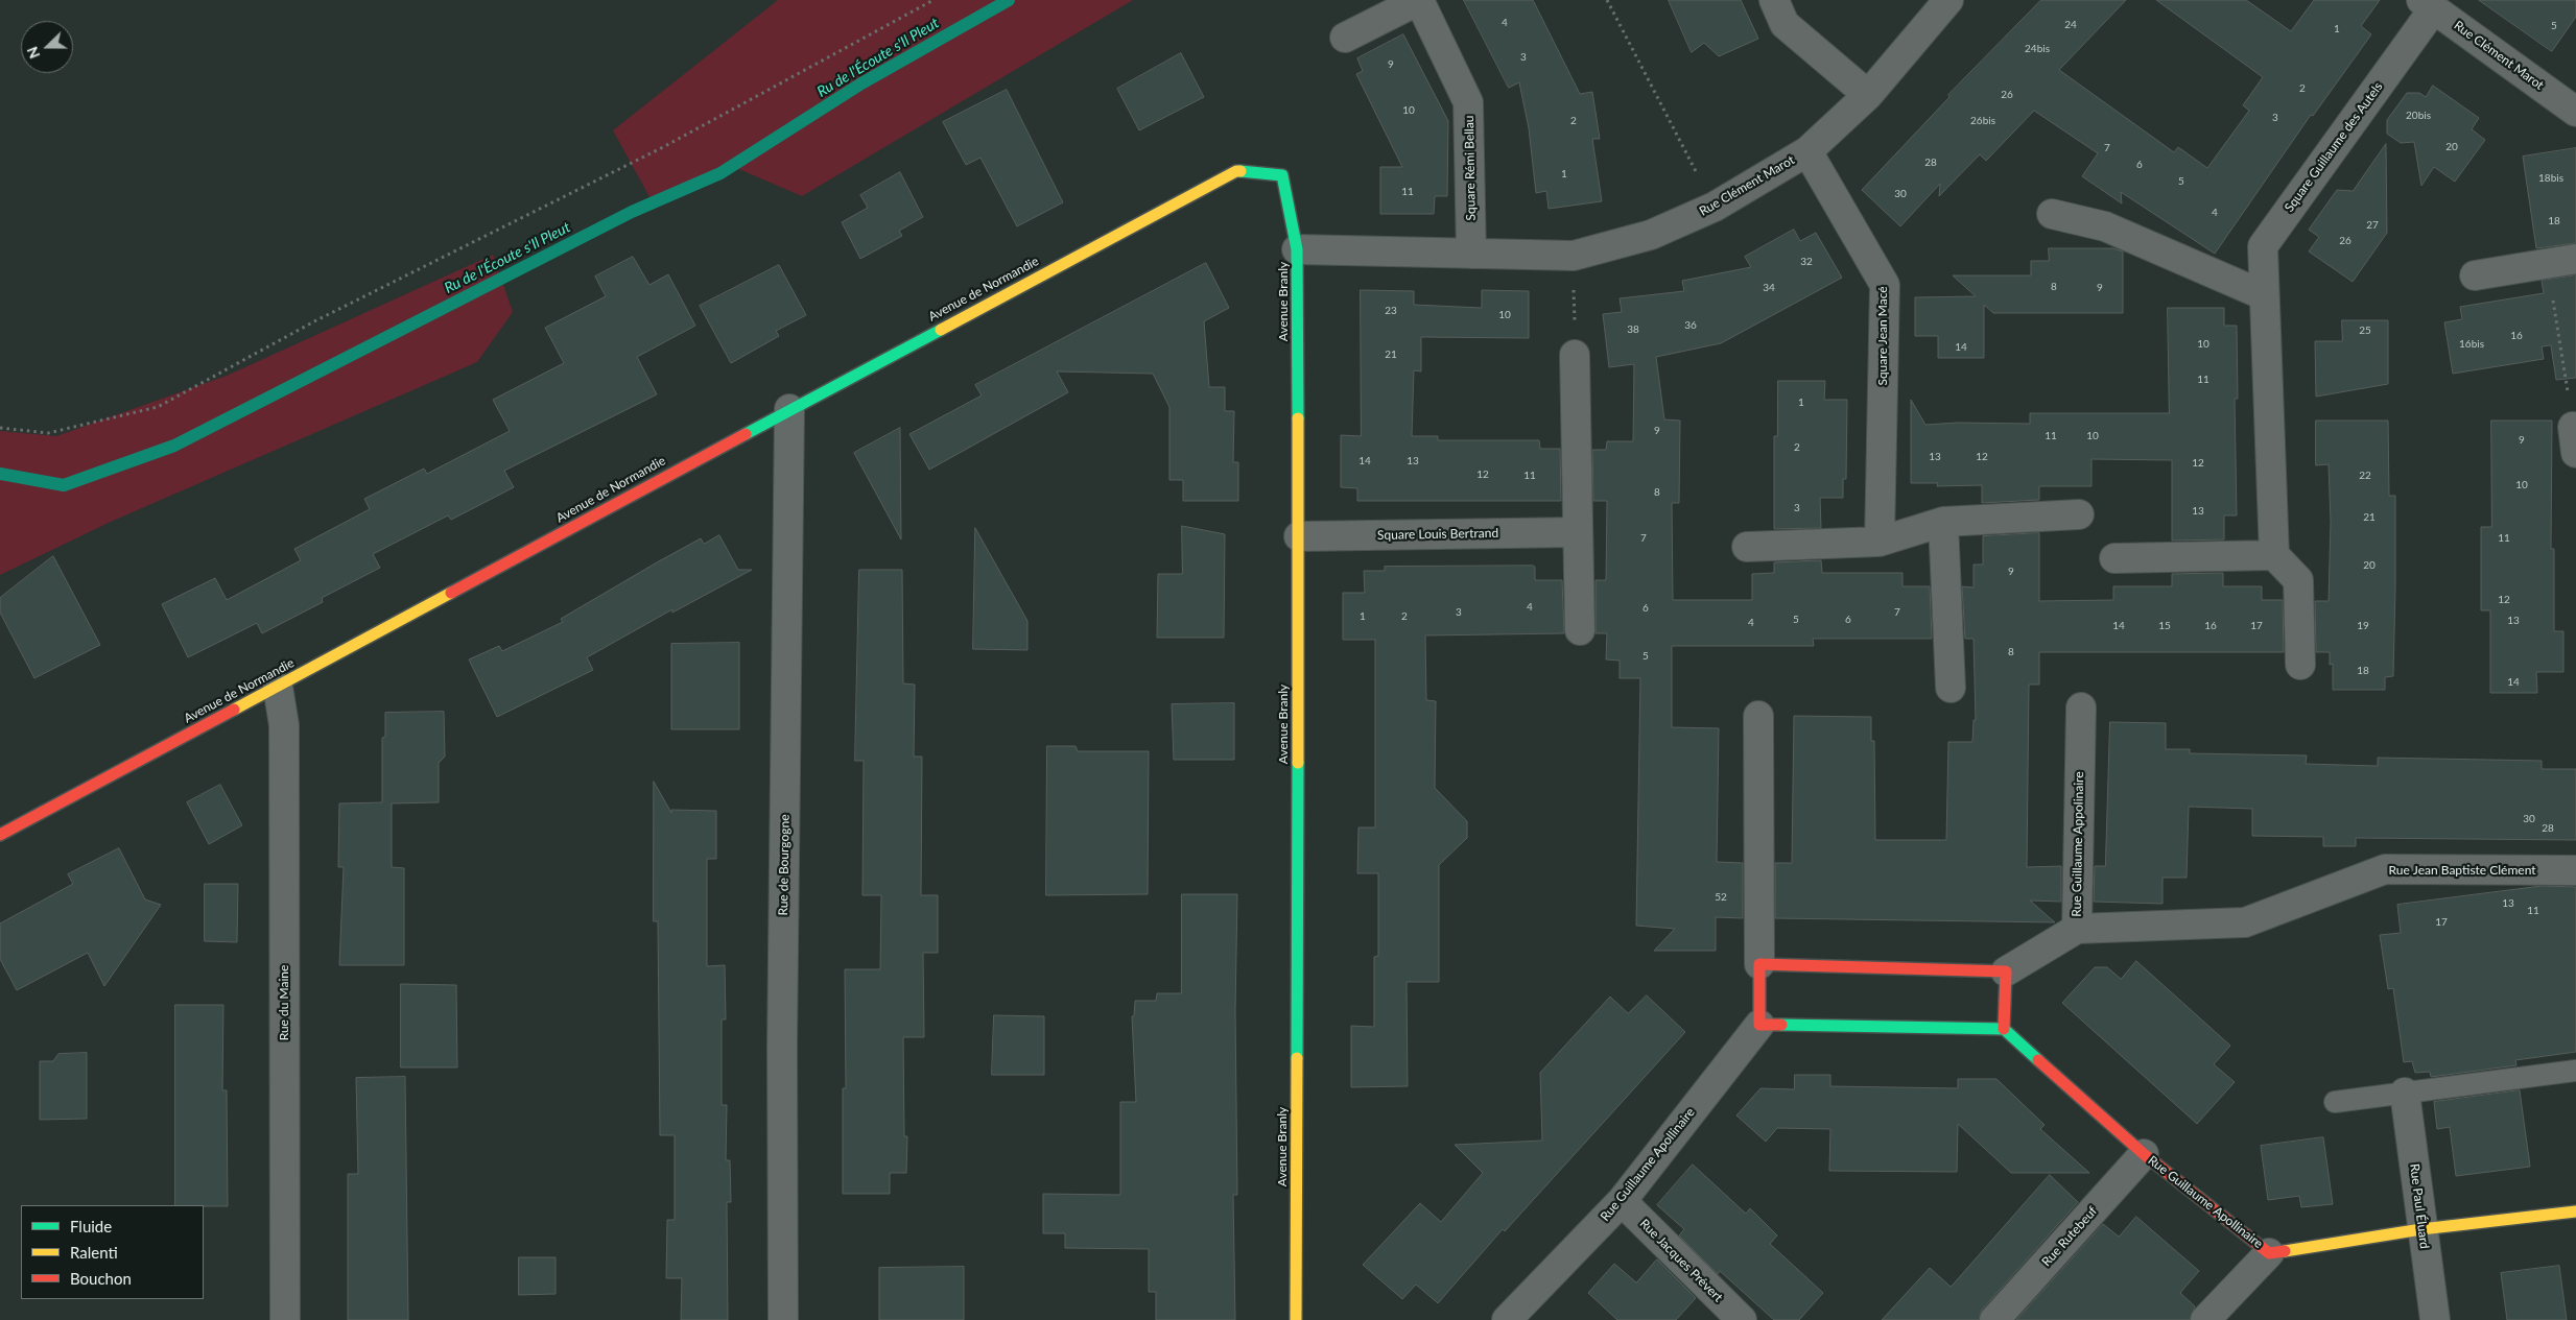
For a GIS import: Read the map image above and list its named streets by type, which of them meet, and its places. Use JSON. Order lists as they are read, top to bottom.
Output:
{
  "streets": {
    "street": [
      "Rue Clément Marot",
      "Square Guillaume des Autels",
      "Square Rémi Bellau",
      "Avenue de Normandie",
      "Avenue Branly",
      "Square Jean Macé",
      "Square Louis Bertrand",
      "Rue Guillaume Appolinaire",
      "Rue de Bourgogne",
      "Rue Jean Baptiste Clément",
      "Rue du Maine",
      "Rue Guillaume Apollinaire",
      "Rue Paul Éluard",
      "Rue Rutebeuf",
      "Rue Jacques Prévert"
    ]
  },
  "crossings": [
    ["Rue Clément Marot", "Square Guillaume des Autels"],
    ["Rue Clément Marot", "Square Rémi Bellau"],
    ["Rue Clément Marot", "Avenue Branly"],
    ["Rue Clément Marot", "Square Jean Macé"],
    ["Avenue de Normandie", "Avenue Branly"],
    ["Avenue de Normandie", "Rue de Bourgogne"],
    ["Avenue de Normandie", "Rue du Maine"],
    ["Avenue Branly", "Square Louis Bertrand"],
    ["Rue Guillaume Appolinaire", "Rue Jean Baptiste Clément"],
    ["Rue Guillaume Apollinaire", "Rue Paul Éluard"],
    ["Rue Guillaume Apollinaire", "Rue Rutebeuf"],
    ["Rue Guillaume Apollinaire", "Rue Jacques Prévert"]
  ],
  "water": ["Ru de l'Écoute s'Il Pleut"],
  "house_numbers": [
    "4",
    "24",
    "5",
    "1",
    "24bis",
    "3",
    "9",
    "2",
    "26",
    "10",
    "20bis",
    "3",
    "2",
    "26bis",
    "20",
    "7",
    "28",
    "6",
    "1",
    "18bis",
    "5",
    "11",
    "30",
    "4",
    "18",
    "27",
    "26",
    "32",
    "8",
    "34",
    "9",
    "23",
    "10",
    "36",
    "38",
    "25",
    "16",
    "10",
    "16bis",
    "14",
    "21",
    "11",
    "1",
    "9",
    "11",
    "10",
    "9",
    "2",
    "13",
    "12",
    "14",
    "13",
    "12",
    "12",
    "11",
    "22",
    "10",
    "8",
    "3",
    "13",
    "21",
    "7",
    "11",
    "20",
    "9",
    "12",
    "4",
    "6",
    "3",
    "7",
    "1",
    "2",
    "5",
    "6",
    "13",
    "4",
    "14",
    "15",
    "16",
    "17",
    "19",
    "8",
    "5",
    "18",
    "14",
    "30",
    "28",
    "52",
    "13",
    "11",
    "17"
  ],
  "legend": ["Fluide", "Ralenti", "Bouchon"],
  "north": "left"
}
